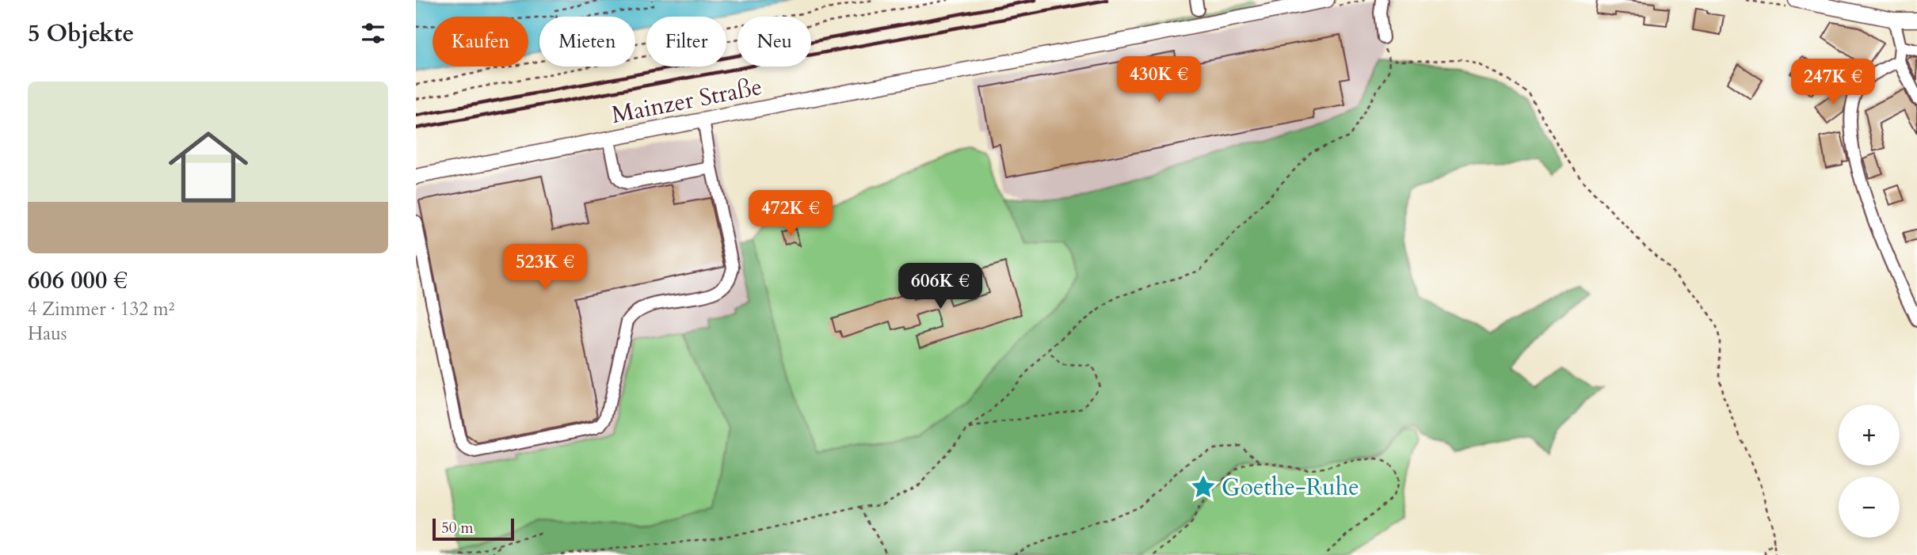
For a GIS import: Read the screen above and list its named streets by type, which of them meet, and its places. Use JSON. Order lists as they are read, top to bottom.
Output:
{
  "streets": {
    "main road": ["Mainzer Straße"]
  },
  "places": {
    "place": ["Goethe-Ruhe"]
  },
  "scale_bar": "50 m",
  "page": {
    "heading": "5 Objekte",
    "chip": [
      "Kaufen",
      "Mieten",
      "Filter",
      "Neu"
    ],
    "price": [
      "430K €",
      "247K €",
      "472K €",
      "523K €",
      "606K €"
    ],
    "list": [
      {
        "name": "606 000 €",
        "note": "4 Zimmer · 132 m² · Haus"
      }
    ],
    "map_buttons": ["+", "−"],
    "scale": "50 m"
  }
}
